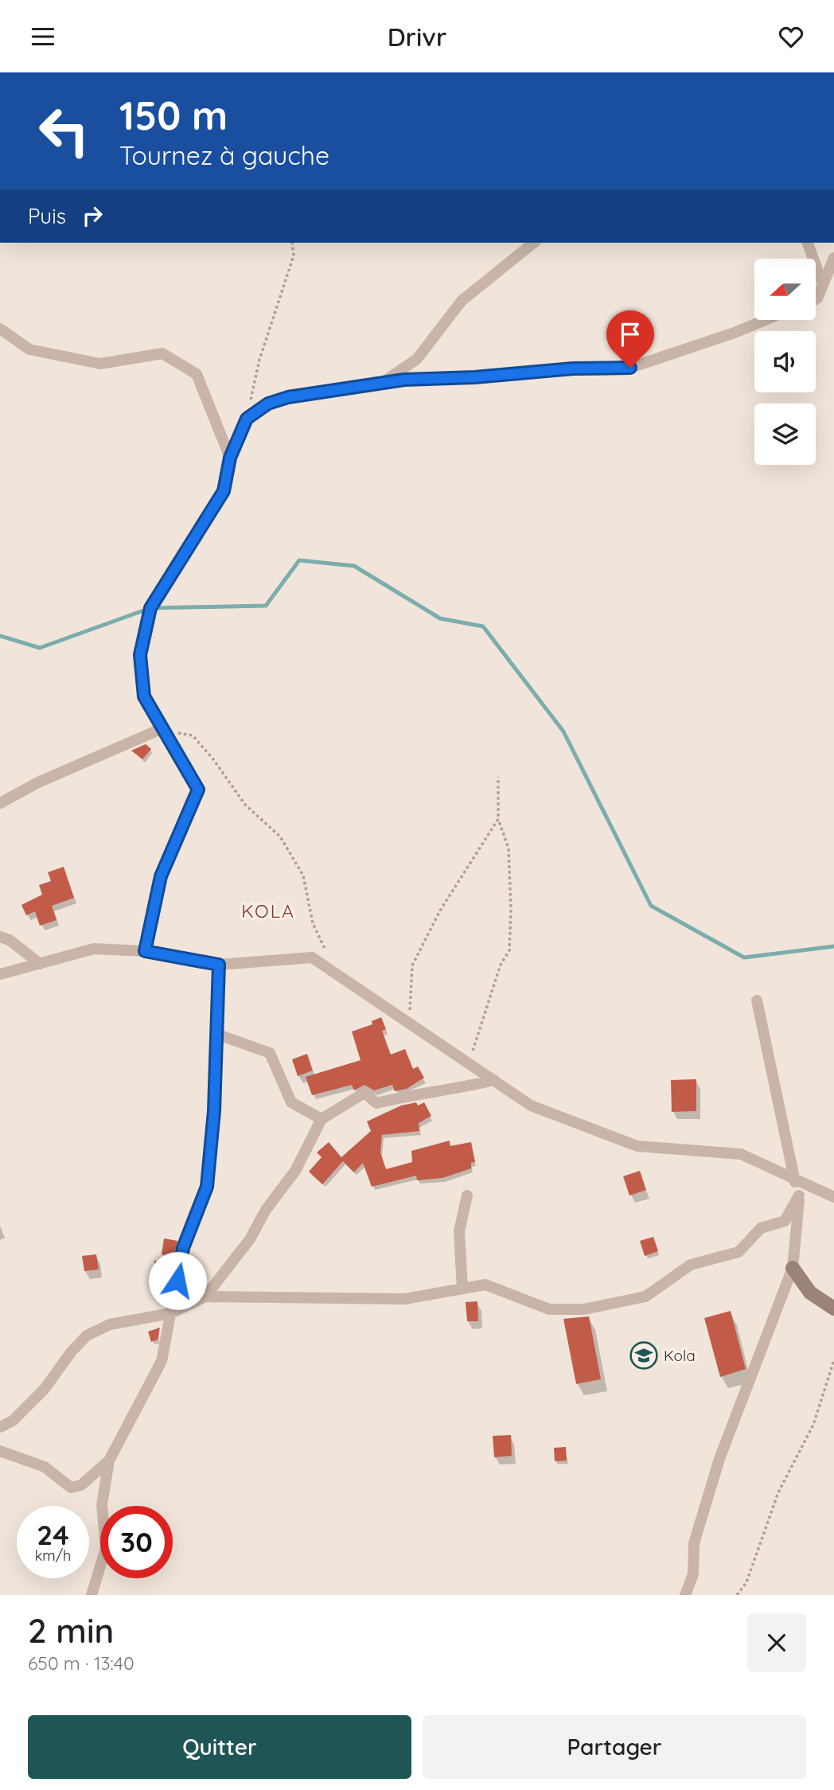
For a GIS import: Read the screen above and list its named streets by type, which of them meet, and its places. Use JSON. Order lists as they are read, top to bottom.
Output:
{
  "districts": ["KOLA"],
  "places": {
    "school or university": ["Kola"]
  },
  "north": "left",
  "page": {
    "header": "Drivr",
    "turn": ["150 m", "Tournez à gauche"],
    "then": "Puis",
    "speed": "24 km/h",
    "limit": "30",
    "heading": ["2 min", "650 m · 13:40"],
    "buttons": ["Quitter", "Partager"]
  }
}
